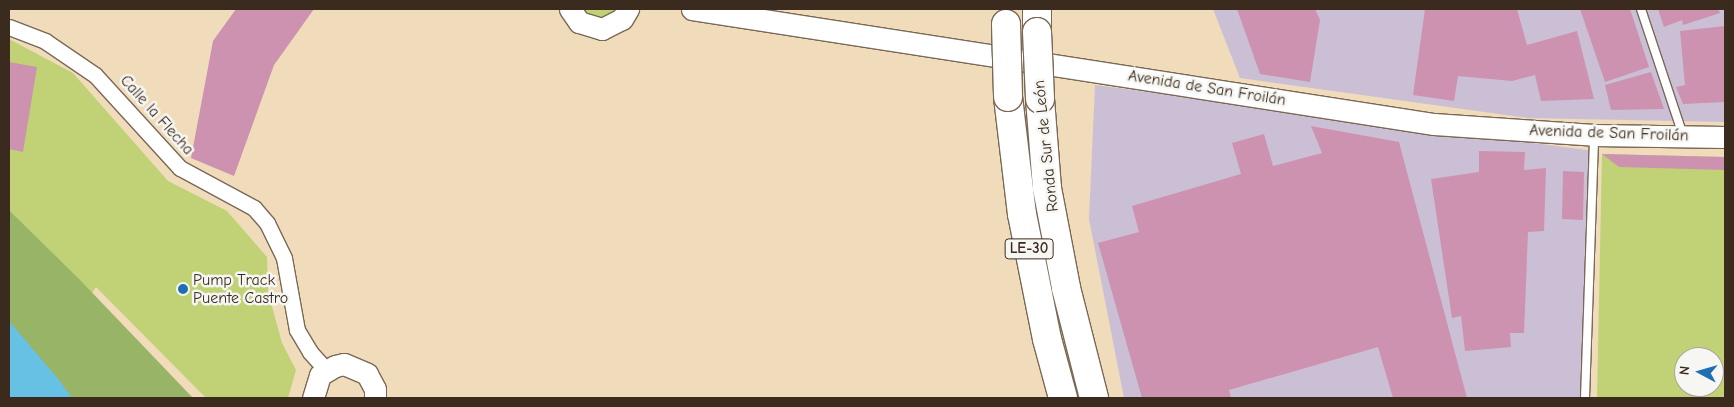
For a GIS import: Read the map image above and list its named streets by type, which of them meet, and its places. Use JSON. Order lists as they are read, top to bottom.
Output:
{
  "streets": {
    "highway": ["Ronda Sur de León", "LE-30"],
    "street": ["Avenida de San Froilán", "Calle la Flecha"]
  },
  "places": ["Pump Track Puente Castro"],
  "north": "left"
}
